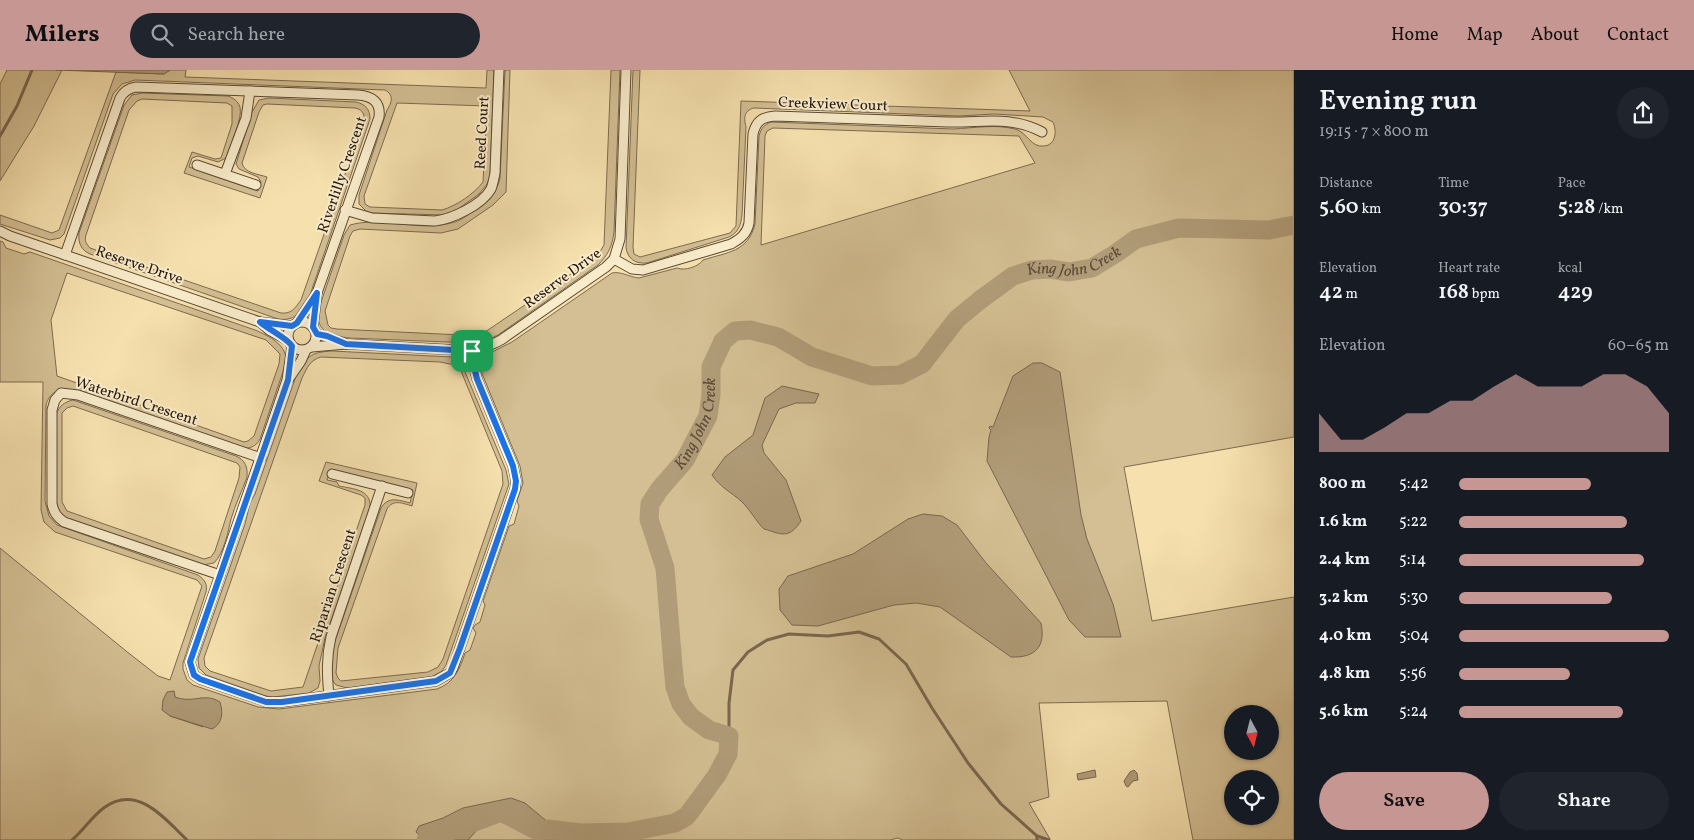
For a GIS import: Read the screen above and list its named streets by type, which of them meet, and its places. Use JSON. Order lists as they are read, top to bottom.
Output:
{
  "streets": {
    "street": [
      "Creekview Court",
      "Reed Court",
      "Riverlilly Crescent",
      "Reserve Drive",
      "Waterbird Crescent",
      "Riparian Crescent"
    ]
  },
  "crossings": [
    ["Creekview Court", "Reserve Drive"],
    ["Reed Court", "Riverlilly Crescent"],
    ["Riverlilly Crescent", "Reserve Drive"]
  ],
  "water": ["King John Creek"],
  "north": "bottom",
  "page": {
    "header": "Milers",
    "search": "Search here",
    "nav": [
      "Home",
      "Map",
      "About",
      "Contact"
    ],
    "heading": ["Evening run", "19:15 · 7 × 800 m"],
    "stats": [
      ["Distance", "5.60 km"],
      ["Time", "30:37"],
      ["Pace", "5:28 /km"],
      ["Elevation", "42 m"],
      ["Heart rate", "168 bpm"],
      ["kcal", "429"]
    ],
    "chart": ["Elevation", "60–65 m"],
    "list": [
      {
        "name": "800 m",
        "note": "5:42"
      },
      {
        "name": "1.6 km",
        "note": "5:22"
      },
      {
        "name": "2.4 km",
        "note": "5:14"
      },
      {
        "name": "3.2 km",
        "note": "5:30"
      },
      {
        "name": "4.0 km",
        "note": "5:04"
      },
      {
        "name": "4.8 km",
        "note": "5:56"
      },
      {
        "name": "5.6 km",
        "note": "5:24"
      }
    ],
    "buttons": ["Save", "Share"]
  }
}
